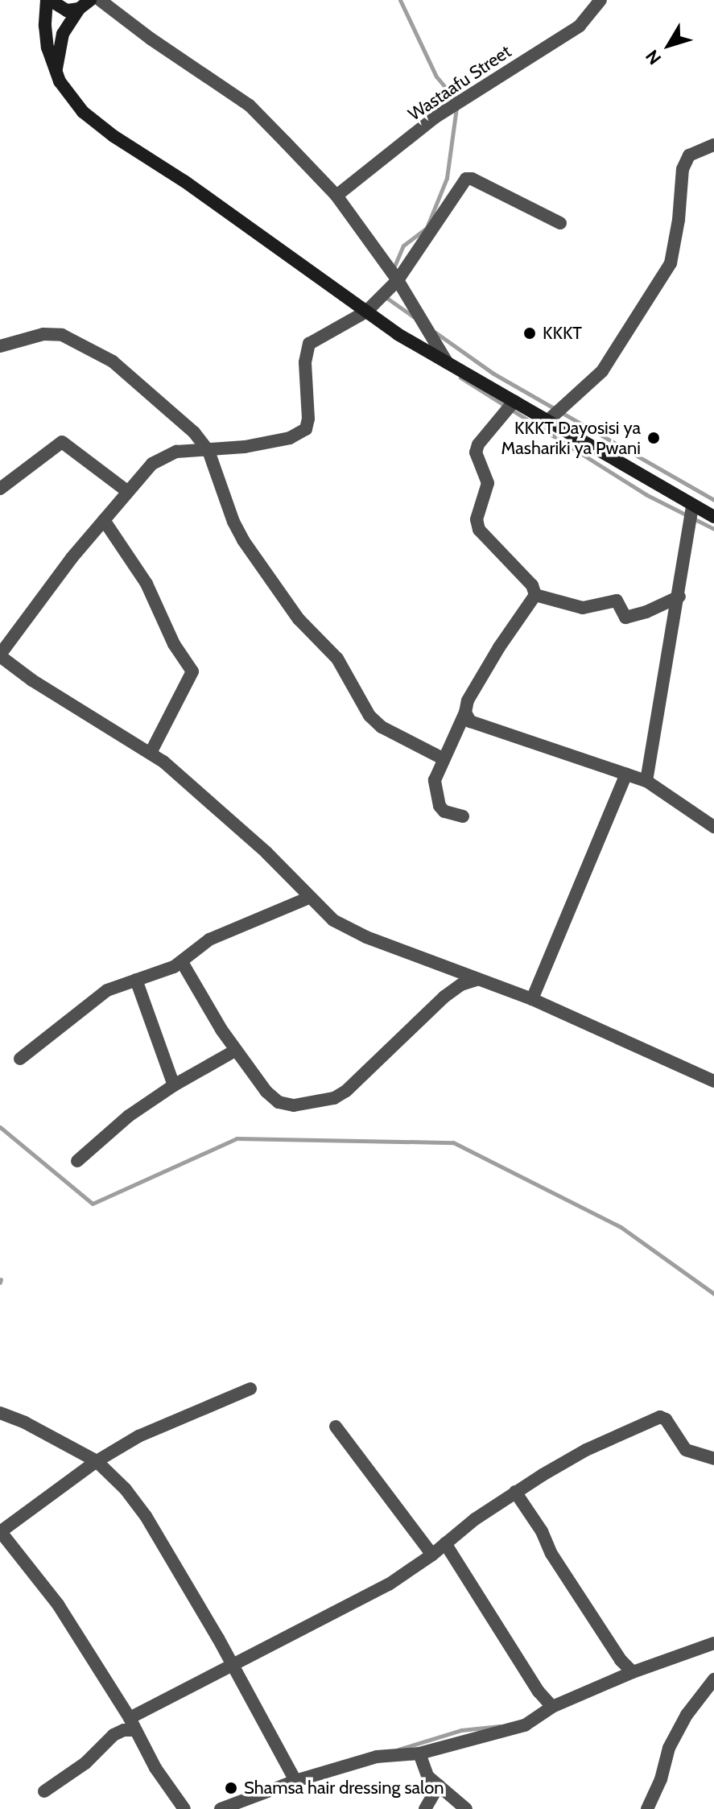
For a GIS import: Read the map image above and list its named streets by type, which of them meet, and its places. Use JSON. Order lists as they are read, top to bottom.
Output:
{
  "streets": {
    "street": ["Wastaafu Street"]
  },
  "places": ["KKKT", "KKKT Dayosisi ya Mashariki ya Pwani", "Shamsa hair dressing salon"],
  "north": "bottom left"
}
